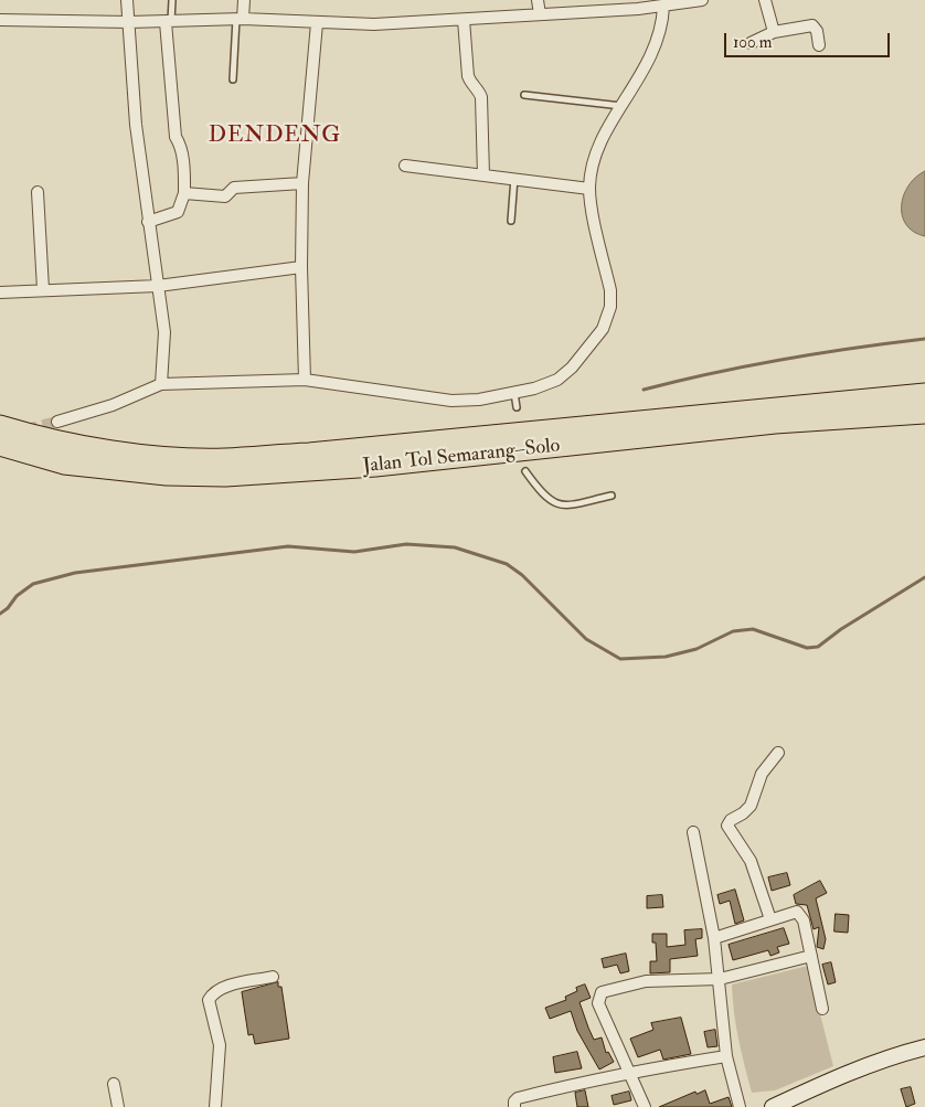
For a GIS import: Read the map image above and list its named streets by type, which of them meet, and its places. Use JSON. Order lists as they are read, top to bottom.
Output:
{
  "streets": {
    "highway": ["Jalan Tol Semarang–Solo"]
  },
  "districts": ["DENDENG"],
  "scale_bar": "100 m"
}
